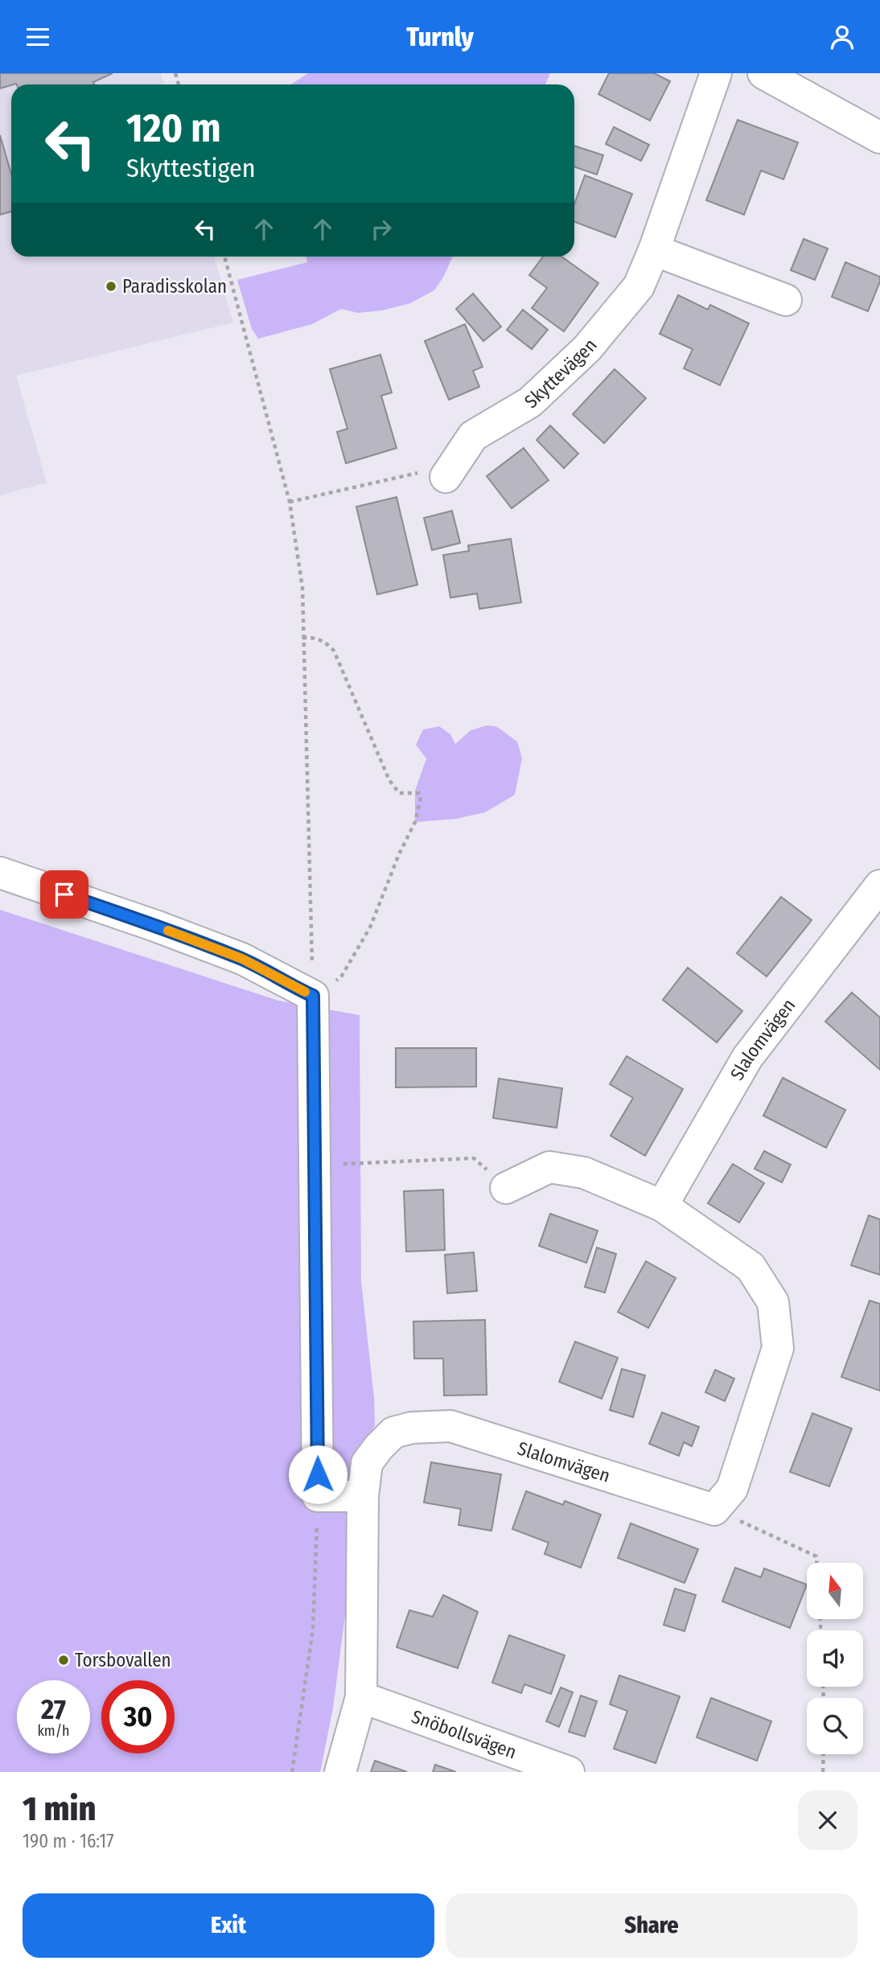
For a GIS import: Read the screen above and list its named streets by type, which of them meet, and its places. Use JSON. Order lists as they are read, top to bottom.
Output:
{
  "streets": {
    "street": ["Skyttevägen", "Slalomvägen", "Snöbollsvägen"]
  },
  "crossings": [
    ["Slalomvägen", "Snöbollsvägen"]
  ],
  "places": ["Paradisskolan", "Torsbovallen"],
  "north": "top",
  "page": {
    "header": "Turnly",
    "turn": ["120 m", "Skyttestigen"],
    "speed": "27 km/h",
    "limit": "30",
    "heading": ["1 min", "190 m · 16:17"],
    "buttons": ["Exit", "Share"]
  }
}
